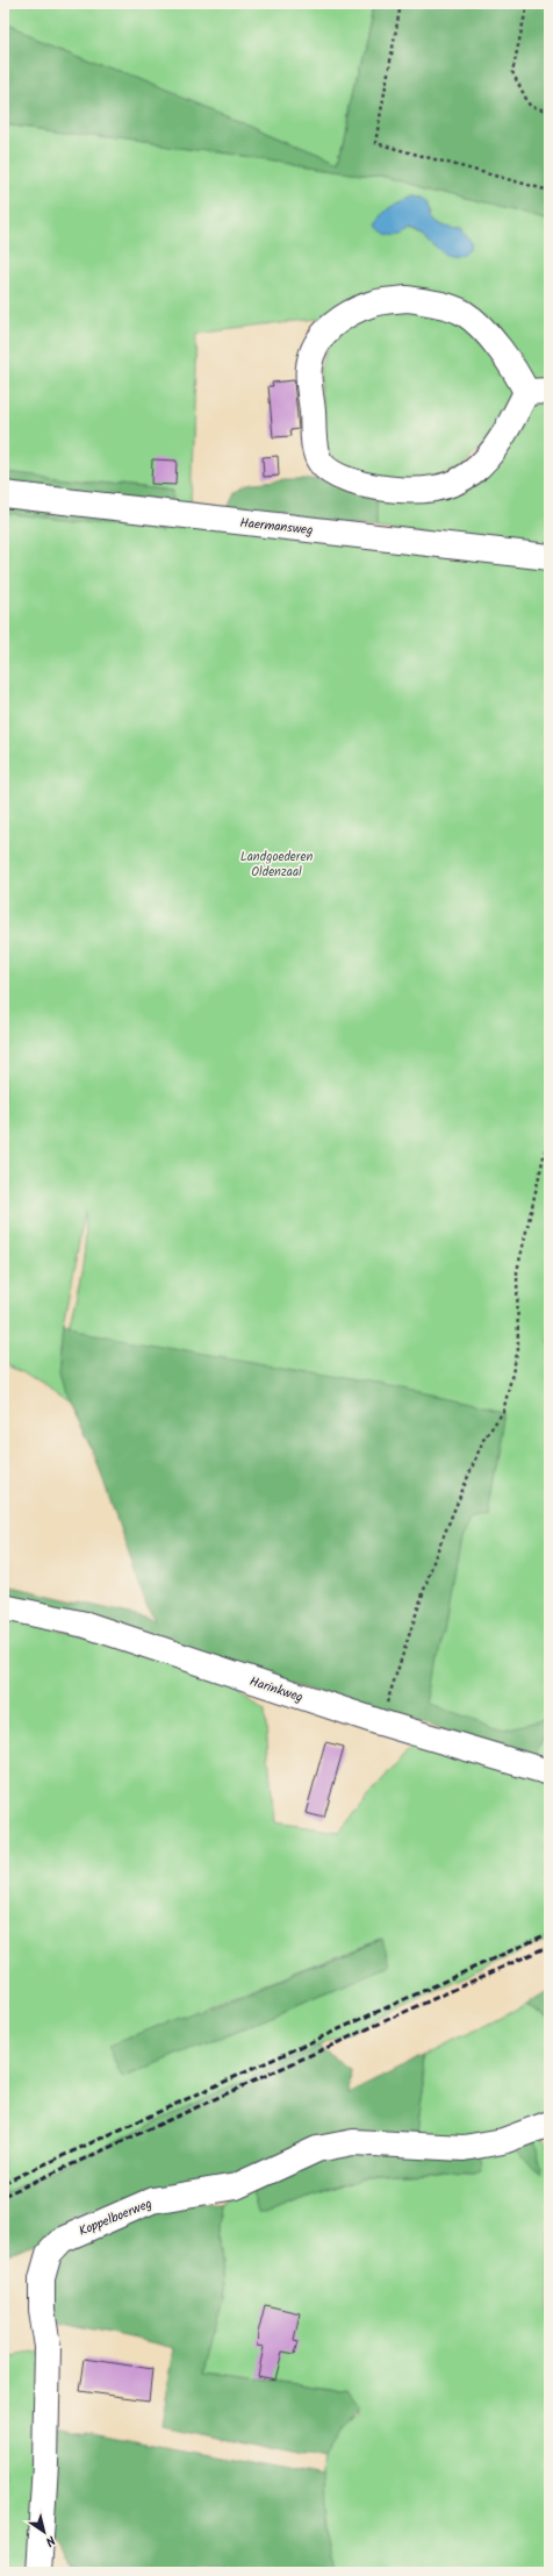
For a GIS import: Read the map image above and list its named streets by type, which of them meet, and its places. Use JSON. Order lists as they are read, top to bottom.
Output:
{
  "streets": {
    "street": ["Haermansweg", "Harinkweg", "Koppelboerweg"]
  },
  "parks": ["Landgoederen Oldenzaal"],
  "north": "bottom right"
}
